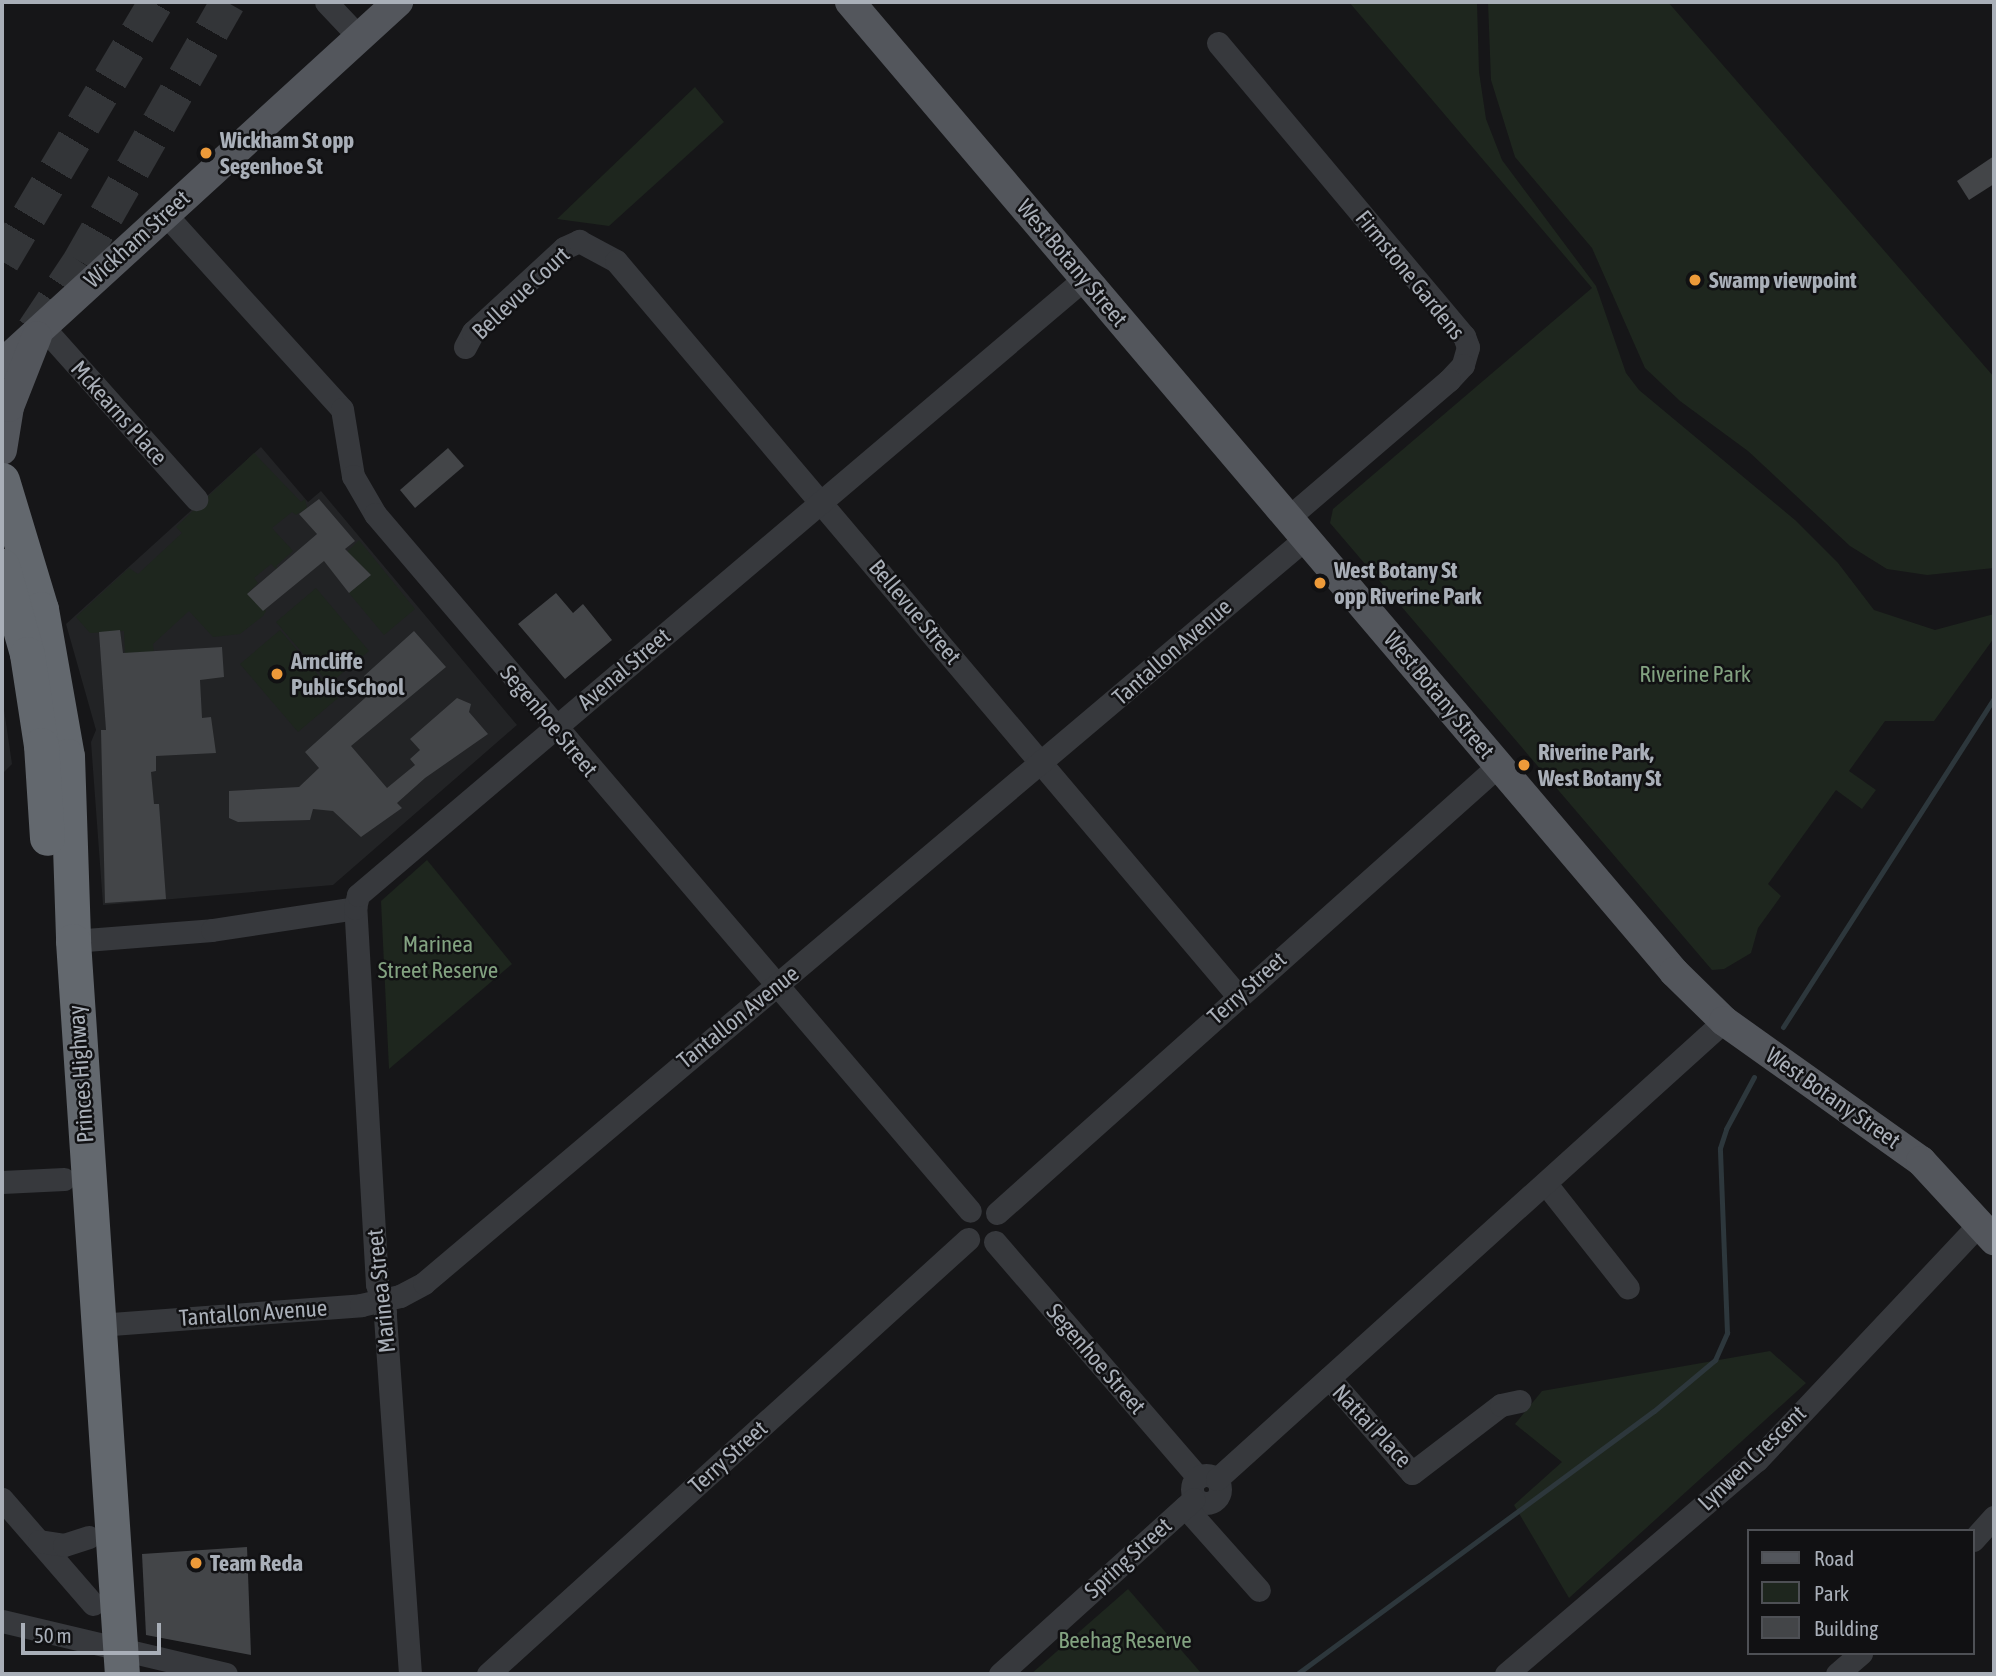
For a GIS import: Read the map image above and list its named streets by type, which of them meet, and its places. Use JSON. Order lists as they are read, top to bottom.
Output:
{
  "streets": {
    "highway": ["Princes Highway"],
    "main road": ["Wickham Street", "West Botany Street"],
    "street": [
      "Firmstone Gardens",
      "Bellevue Court",
      "Mckearns Place",
      "Bellevue Street",
      "Tantallon Avenue",
      "Avenal Street",
      "Segenhoe Street",
      "Terry Street",
      "Marinea Street",
      "Nattai Place",
      "Lynwen Crescent",
      "Spring Street"
    ]
  },
  "crossings": [
    ["Wickham Street", "Mckearns Place"],
    ["Wickham Street", "Segenhoe Street"],
    ["West Botany Street", "Firmstone Gardens"],
    ["West Botany Street", "Tantallon Avenue"],
    ["West Botany Street", "Avenal Street"],
    ["West Botany Street", "Terry Street"],
    ["West Botany Street", "Lynwen Crescent"],
    ["West Botany Street", "Spring Street"],
    ["Firmstone Gardens", "Tantallon Avenue"],
    ["Bellevue Court", "Bellevue Street"],
    ["Bellevue Street", "Tantallon Avenue"],
    ["Bellevue Street", "Avenal Street"],
    ["Bellevue Street", "Terry Street"],
    ["Tantallon Avenue", "Segenhoe Street"],
    ["Tantallon Avenue", "Princes Highway"],
    ["Tantallon Avenue", "Marinea Street"],
    ["Avenal Street", "Segenhoe Street"],
    ["Avenal Street", "Marinea Street"],
    ["Segenhoe Street", "Terry Street"],
    ["Segenhoe Street", "Spring Street"],
    ["Nattai Place", "Spring Street"]
  ],
  "parks": ["Riverine Park", "Marinea Street Reserve", "Beehag Reserve"],
  "places": [
    "Wickham St opp Segenhoe St",
    "Swamp viewpoint",
    "West Botany St opp Riverine Park",
    "Arncliffe Public School",
    "Riverine Park, West Botany St",
    "Team Reda"
  ],
  "legend": ["Road", "Park", "Building"],
  "scale_bar": "50 m"
}
